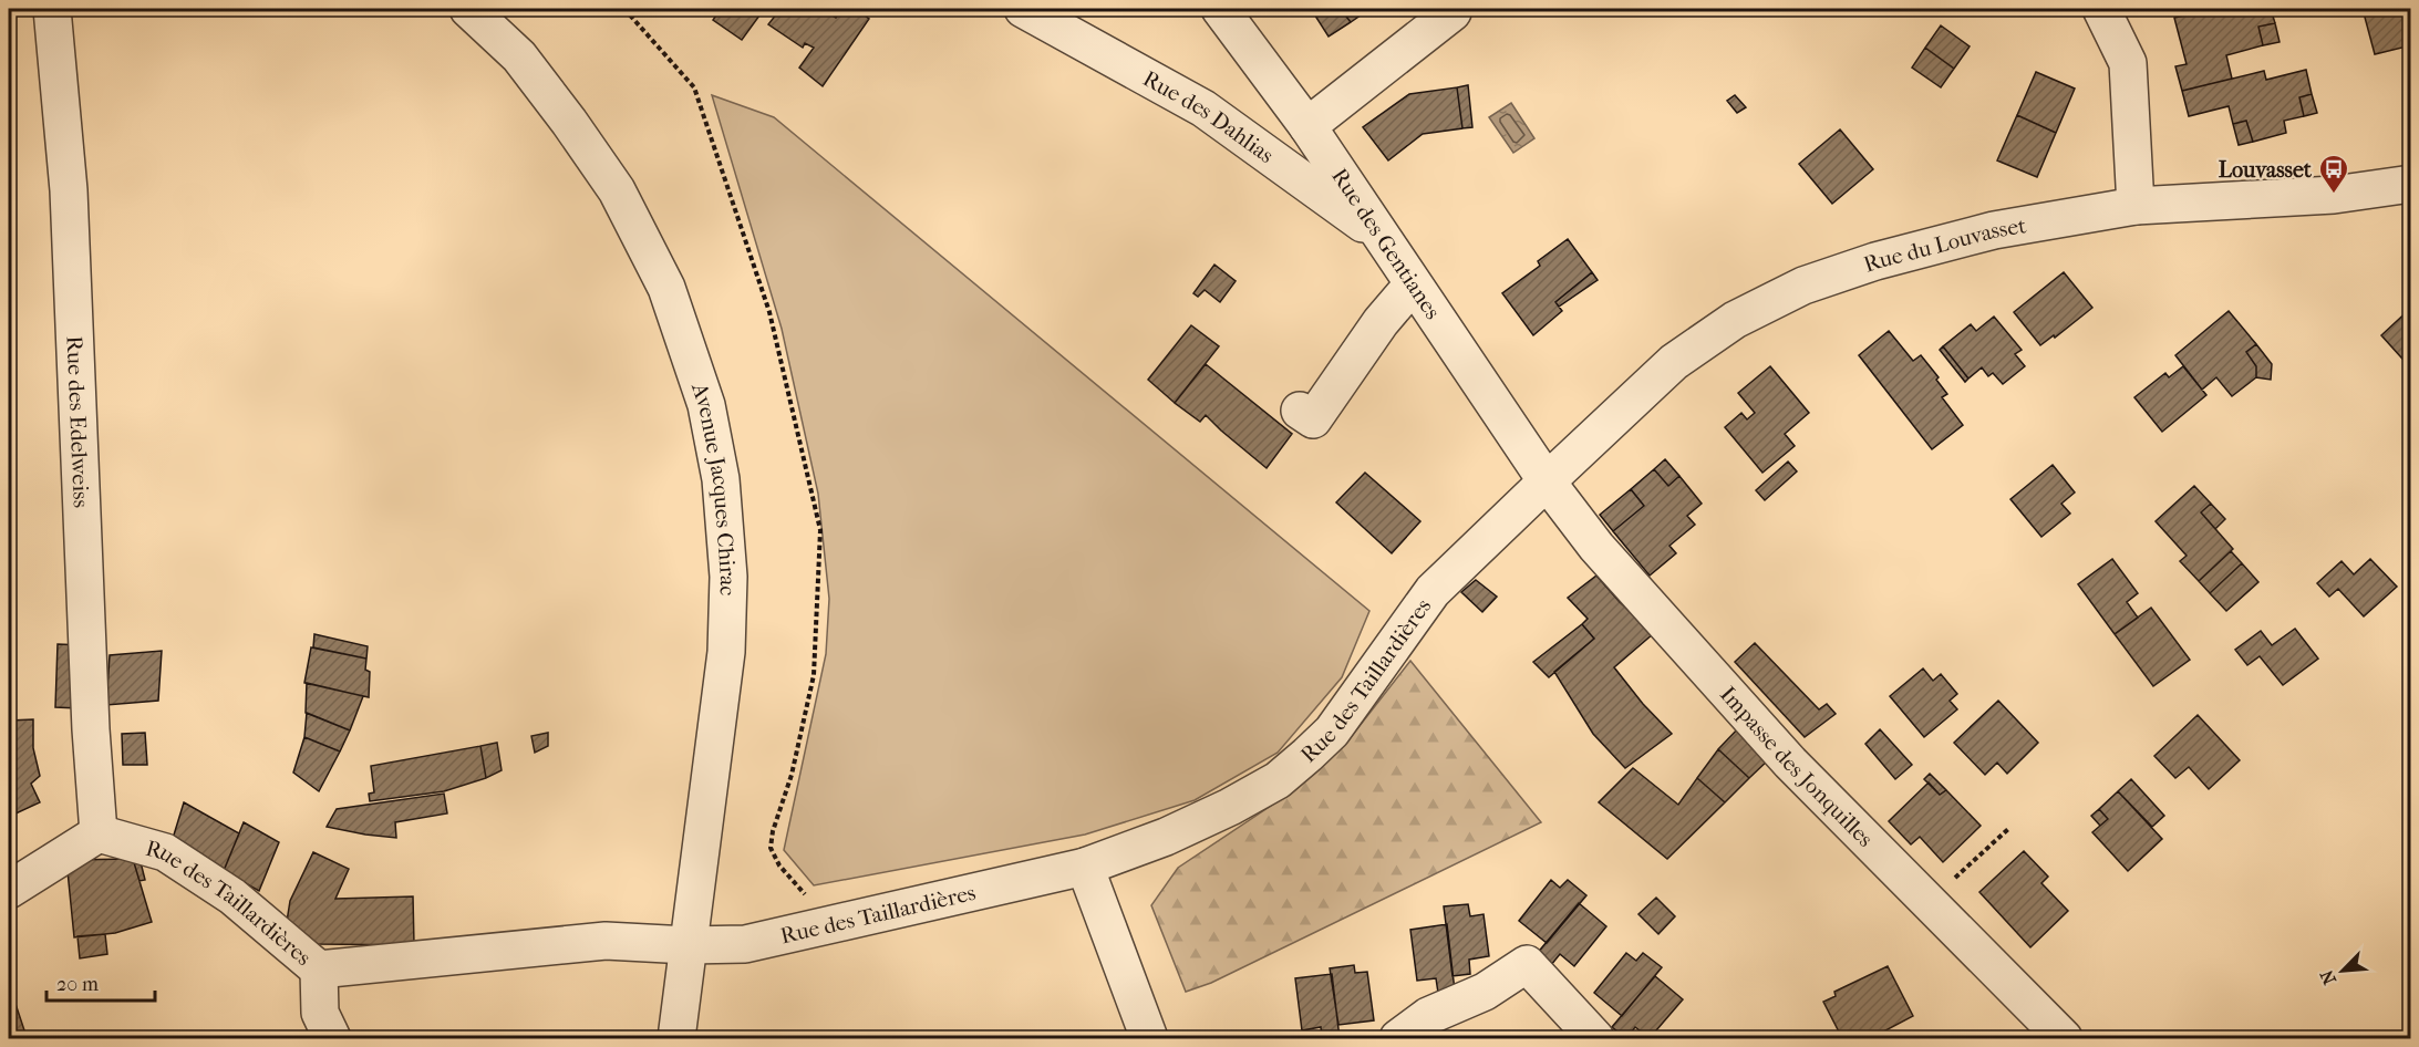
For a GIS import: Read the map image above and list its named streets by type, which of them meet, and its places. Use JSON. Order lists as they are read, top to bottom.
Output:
{
  "streets": {
    "street": [
      "Rue des Dahlias",
      "Rue des Gentianes",
      "Rue du Louvasset",
      "Rue des Edelweiss",
      "Avenue Jacques Chirac",
      "Rue des Taillardières",
      "Impasse des Jonquilles"
    ]
  },
  "crossings": [
    ["Rue des Dahlias", "Rue des Gentianes"],
    ["Rue des Gentianes", "Rue du Louvasset"],
    ["Rue des Gentianes", "Rue des Taillardières"],
    ["Rue des Gentianes", "Impasse des Jonquilles"],
    ["Rue du Louvasset", "Rue des Taillardières"],
    ["Rue du Louvasset", "Impasse des Jonquilles"],
    ["Rue des Edelweiss", "Rue des Taillardières"],
    ["Avenue Jacques Chirac", "Rue des Taillardières"],
    ["Rue des Taillardières", "Impasse des Jonquilles"]
  ],
  "places": {
    "bus stop": ["Louvasset"]
  },
  "scale_bar": "20 m",
  "north": "bottom left"
}
